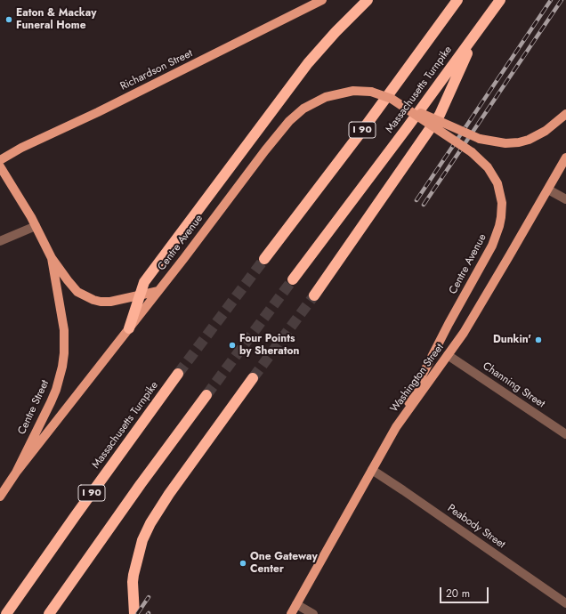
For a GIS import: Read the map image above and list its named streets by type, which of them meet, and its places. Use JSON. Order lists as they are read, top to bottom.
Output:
{
  "streets": {
    "highway": ["Massachusetts Turnpike", "I 90"],
    "main road": [
      "Richardson Street",
      "Centre Avenue",
      "Washington Street",
      "Centre Street"
    ],
    "street": ["Channing Street", "Peabody Street"]
  },
  "crossings": [
    ["Centre Avenue", "Washington Street"],
    ["Centre Avenue", "Centre Street"],
    ["Washington Street", "Channing Street"],
    ["Washington Street", "Peabody Street"]
  ],
  "places": [
    "Eaton & Mackay Funeral Home",
    "Dunkin'",
    "Four Points by Sheraton",
    "One Gateway Center"
  ],
  "scale_bar": "20 m"
}
